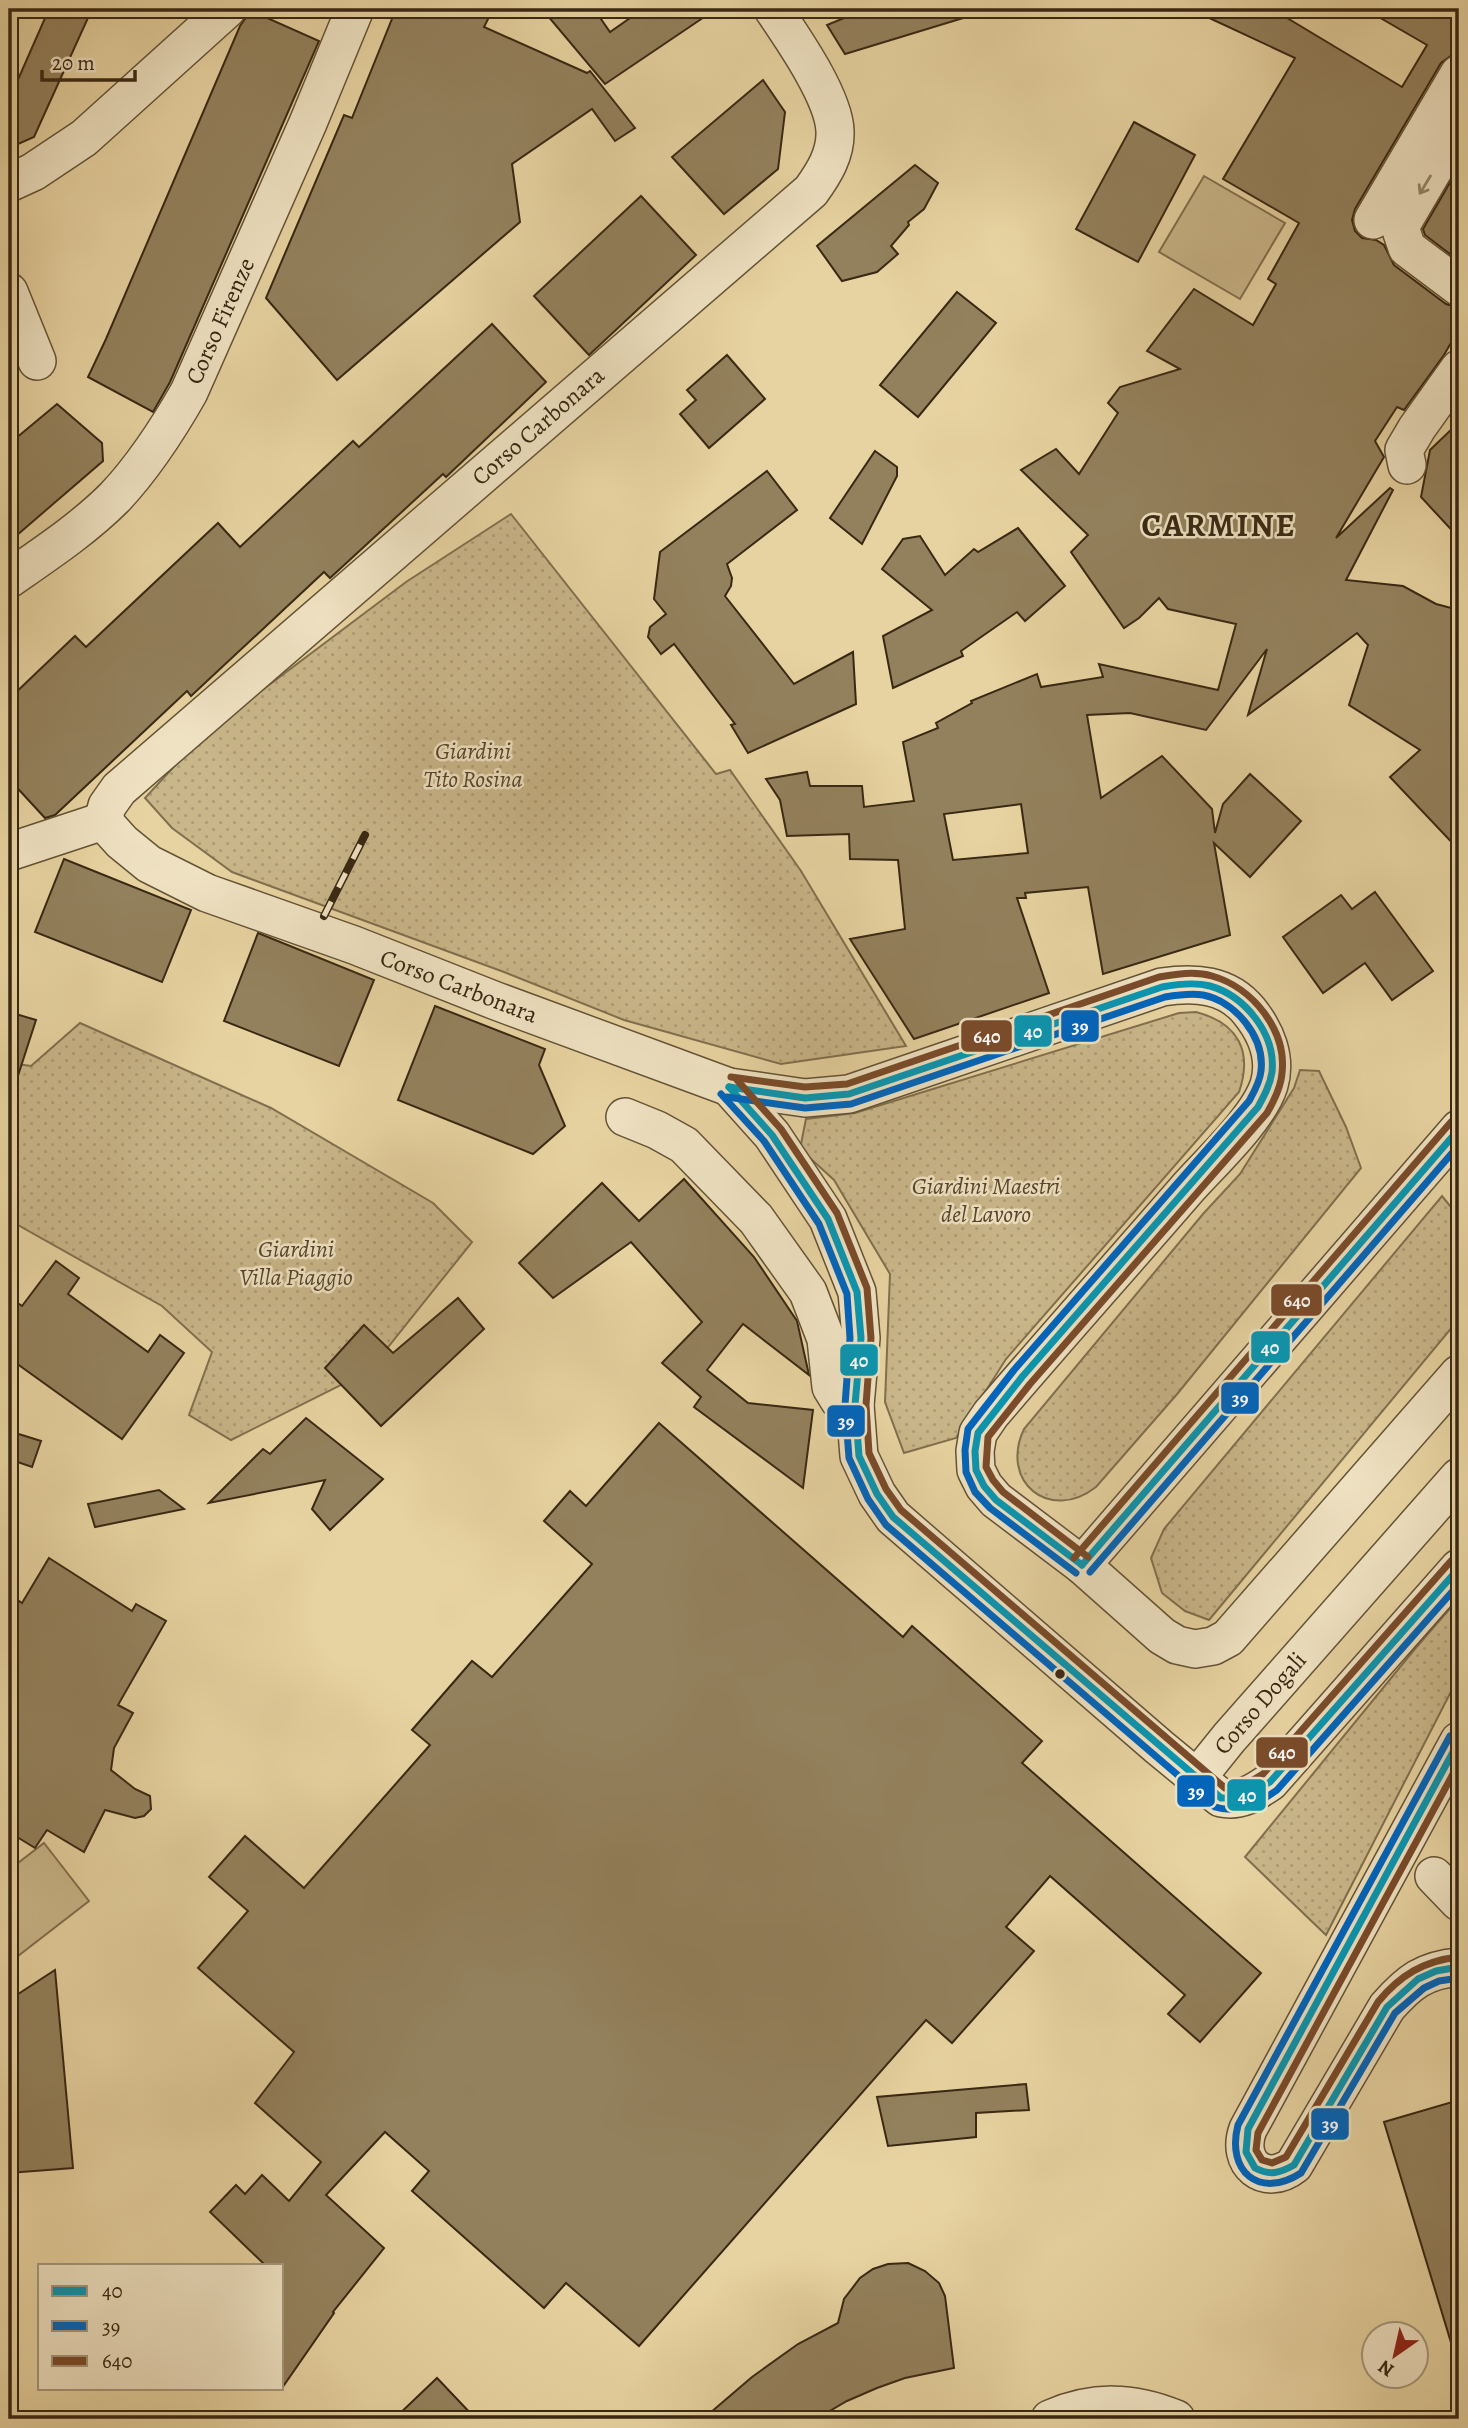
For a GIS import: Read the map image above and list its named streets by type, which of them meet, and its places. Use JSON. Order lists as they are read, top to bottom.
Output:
{
  "streets": {
    "street": ["Corso Firenze", "Corso Carbonara", "Corso Dogali"]
  },
  "districts": ["CARMINE"],
  "parks": ["Giardini Tito Rosina", "Giardini Maestri del Lavoro", "Giardini Villa Piaggio"],
  "lines": ["transit line 640", "transit line 40", "transit line 39"],
  "legend": ["40", "39", "640"],
  "scale_bar": "20 m",
  "north": "bottom left"
}
